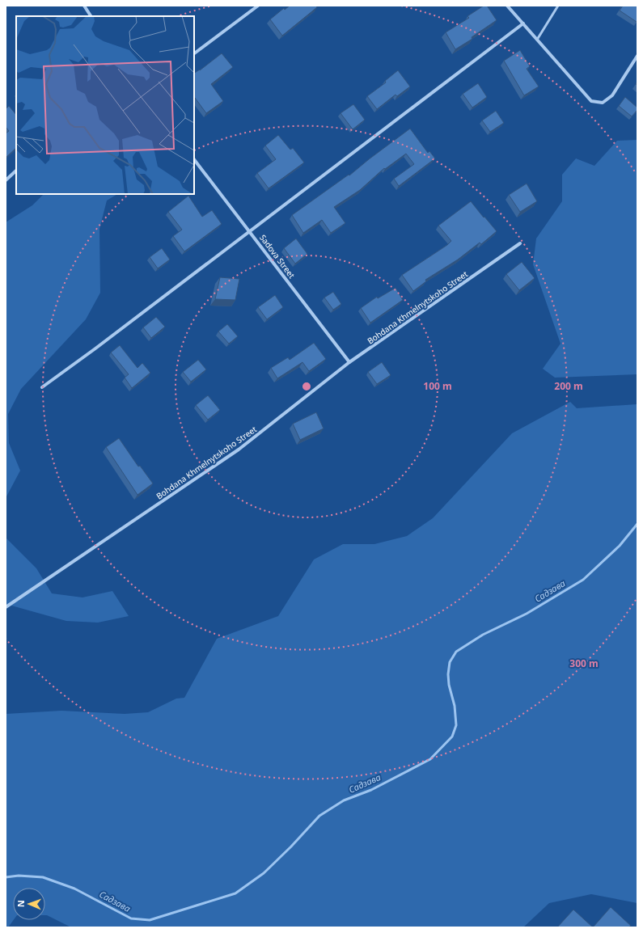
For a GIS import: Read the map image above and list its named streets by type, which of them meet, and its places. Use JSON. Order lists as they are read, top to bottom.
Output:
{
  "streets": {
    "street": ["Sadova Street", "Bohdana Khmelnytskoho Street"]
  },
  "crossings": [
    ["Sadova Street", "Bohdana Khmelnytskoho Street"]
  ],
  "water": ["Садзава"],
  "north": "left",
  "rings": ["100 m", "200 m", "300 m"]
}
